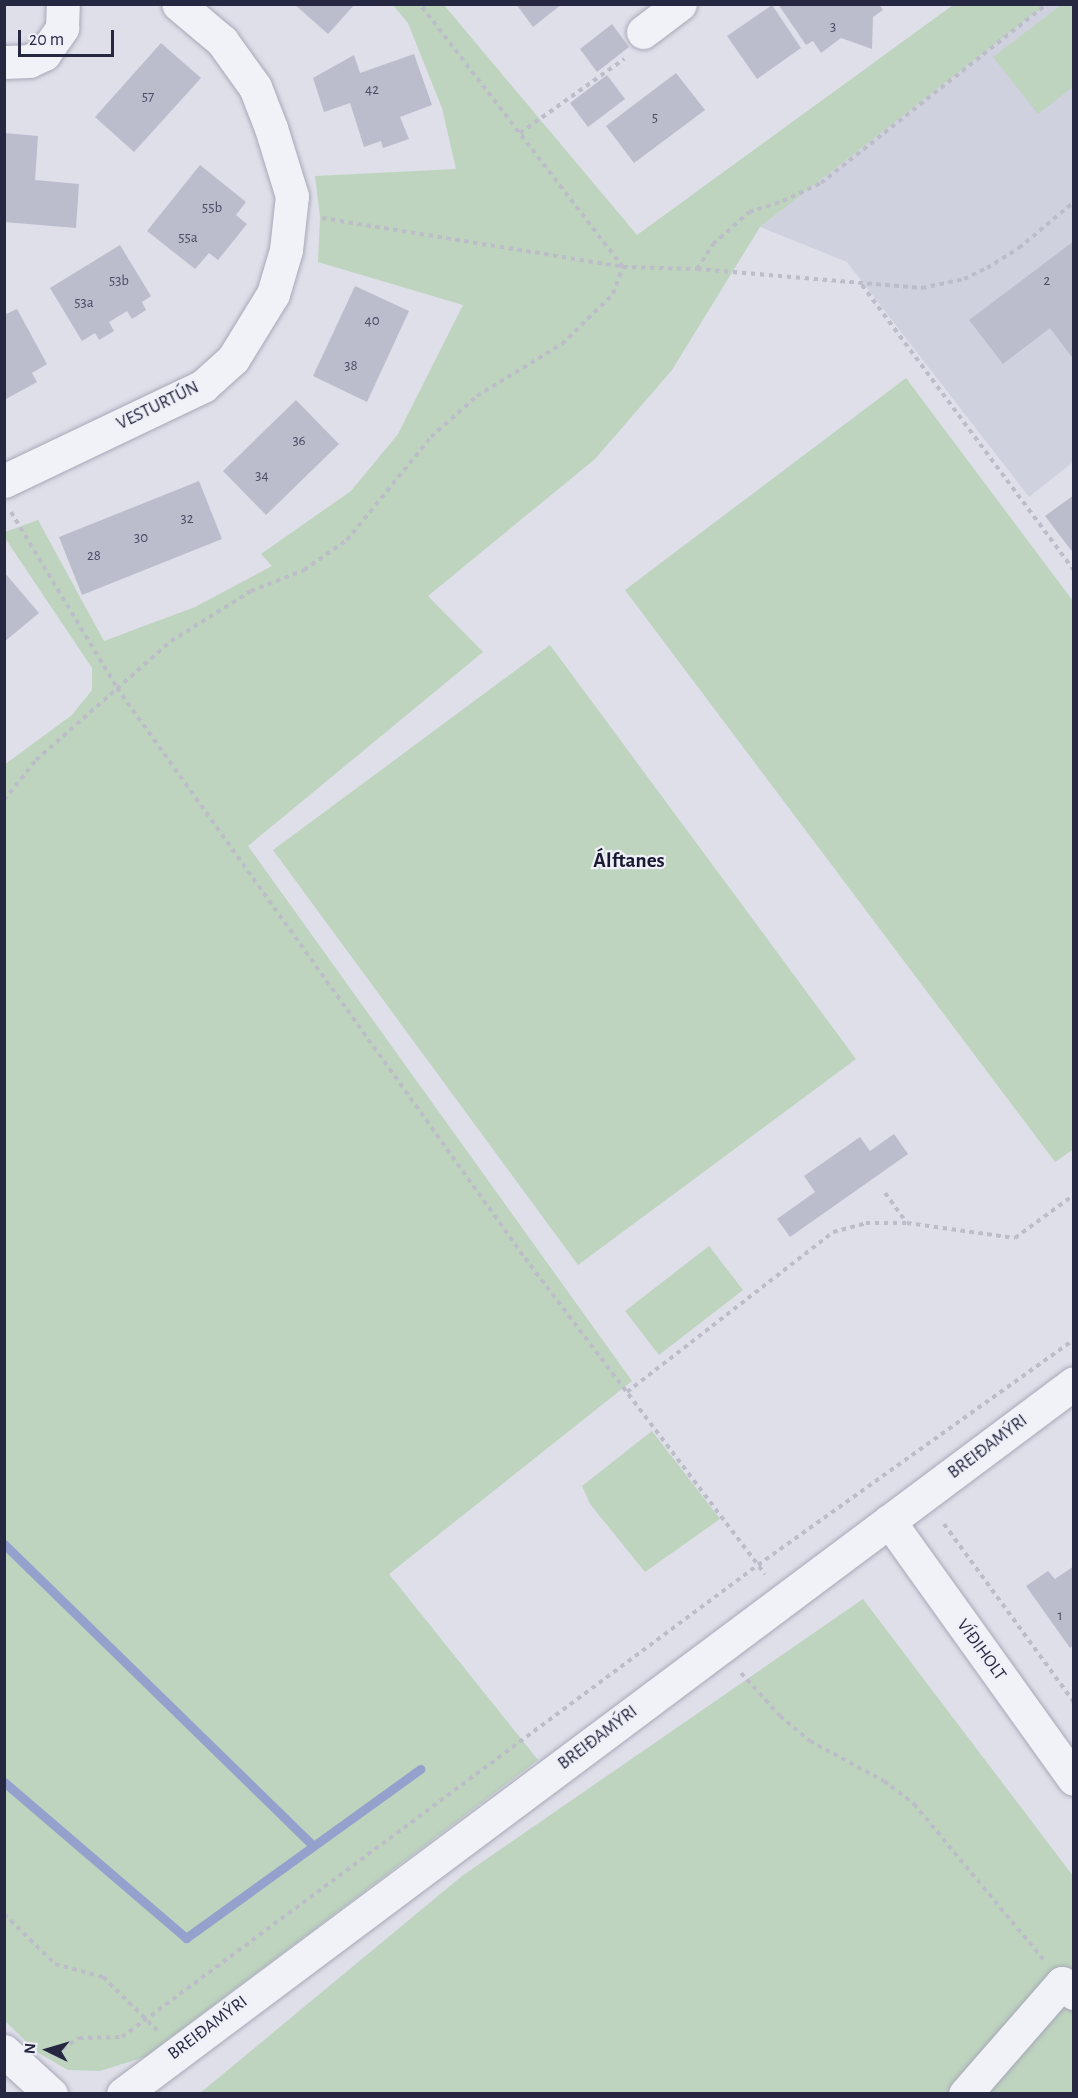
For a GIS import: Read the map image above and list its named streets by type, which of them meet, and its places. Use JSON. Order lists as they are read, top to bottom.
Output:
{
  "streets": {
    "street": ["VESTURTÚN", "BREIÐAMÝRI", "VÍÐIHOLT"]
  },
  "crossings": [
    ["BREIÐAMÝRI", "VÍÐIHOLT"]
  ],
  "districts": ["Álftanes"],
  "house_numbers": [
    "3",
    "42",
    "57",
    "5",
    "55b",
    "55a",
    "53b",
    "2",
    "53a",
    "40",
    "38",
    "36",
    "34",
    "32",
    "30",
    "28",
    "1"
  ],
  "scale_bar": "20 m",
  "north": "left"
}
